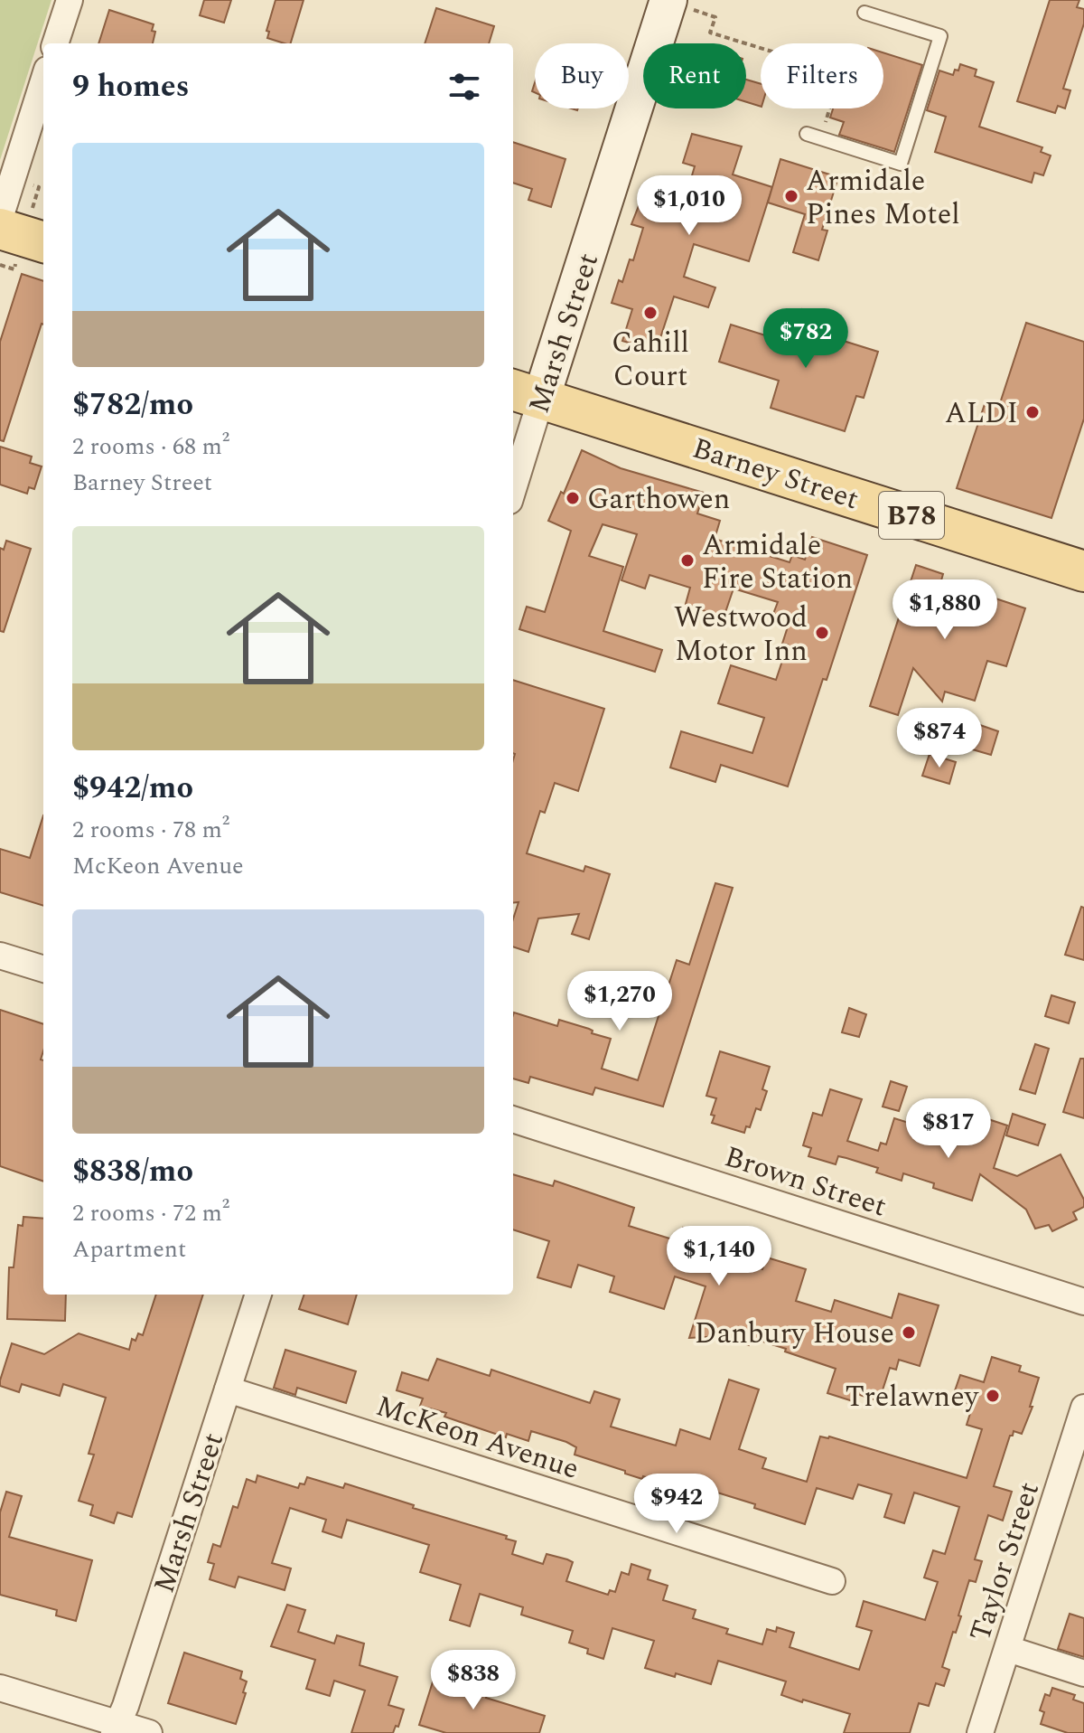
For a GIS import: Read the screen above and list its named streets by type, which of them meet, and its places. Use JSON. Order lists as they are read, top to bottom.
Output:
{
  "streets": {
    "main road": ["Marsh Street", "Barney Street", "B78"],
    "street": ["Brown Street", "McKeon Avenue", "Taylor Street"]
  },
  "crossings": [
    ["Marsh Street", "Barney Street"],
    ["Marsh Street", "McKeon Avenue"]
  ],
  "places": [
    "Armidale Pines Motel",
    "Cahill Court",
    "ALDI",
    "Garthowen",
    "Armidale Fire Station",
    "Westwood Motor Inn",
    "Danbury House",
    "Trelawney"
  ],
  "page": {
    "chip": ["Buy", "Rent", "Filters"],
    "heading": "9 homes",
    "list": [
      {
        "name": "$782/mo",
        "note": "2 rooms · 68 m² · Barney Street"
      },
      {
        "name": "$942/mo",
        "note": "2 rooms · 78 m² · McKeon Avenue"
      },
      {
        "name": "$838/mo",
        "note": "2 rooms · 72 m² · Apartment"
      }
    ],
    "price": [
      "$1,010",
      "$782",
      "$1,880",
      "$874",
      "$1,270",
      "$817",
      "$1,140",
      "$942",
      "$838"
    ]
  }
}
